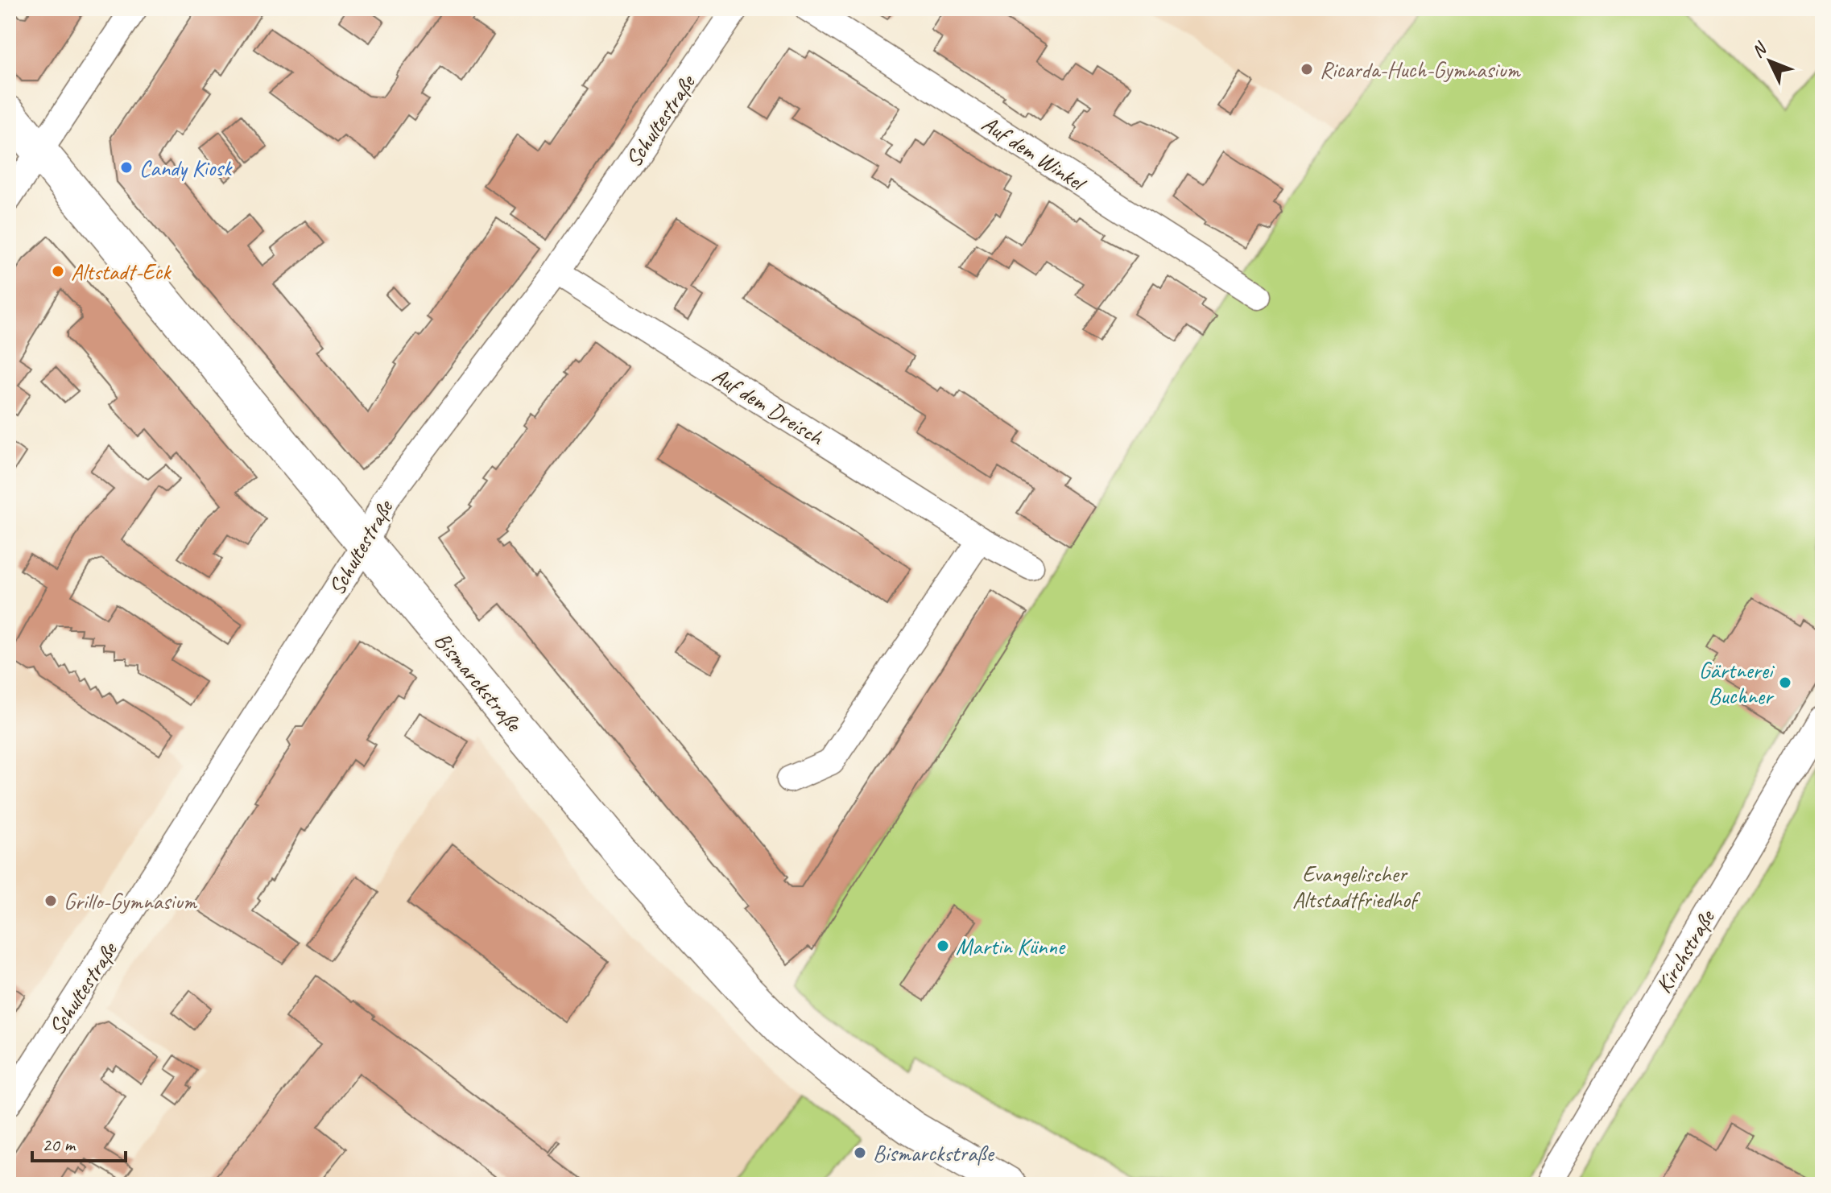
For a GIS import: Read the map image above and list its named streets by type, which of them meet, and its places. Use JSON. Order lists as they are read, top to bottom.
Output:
{
  "streets": {
    "street": [
      "Schultestraße",
      "Auf dem Winkel",
      "Auf dem Dreisch",
      "Bismarckstraße",
      "Kirchstraße"
    ]
  },
  "crossings": [
    ["Schultestraße", "Auf dem Dreisch"],
    ["Schultestraße", "Bismarckstraße"]
  ],
  "parks": ["Evangelischer Altstadtfriedhof"],
  "places": [
    "Ricarda-Huch-Gymnasium",
    "Candy Kiosk",
    "Altstadt-Eck",
    "Gärtnerei Buchner",
    "Grillo-Gymnasium",
    "Martin Künne",
    "Bismarckstraße"
  ],
  "scale_bar": "20 m",
  "north": "top left"
}
